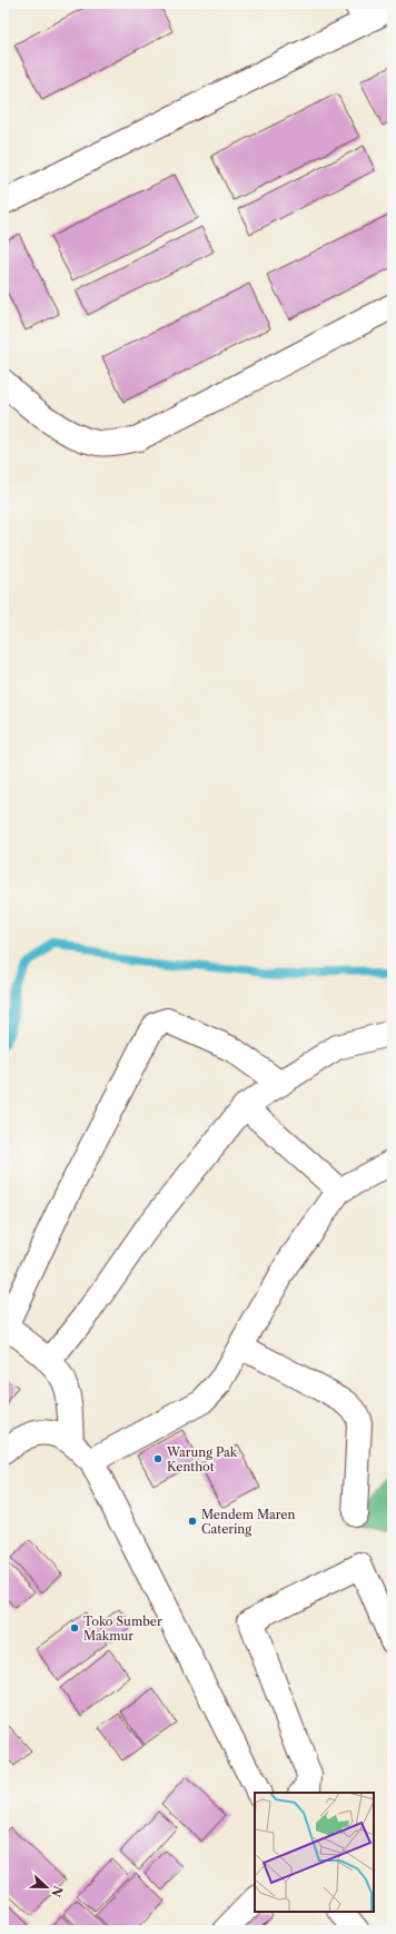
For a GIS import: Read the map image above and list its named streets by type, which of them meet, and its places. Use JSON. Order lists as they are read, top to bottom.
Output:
{
  "places": ["Warung Pak Kenthot", "Mendem Maren Catering", "Toko Sumber Makmur"],
  "north": "right"
}
